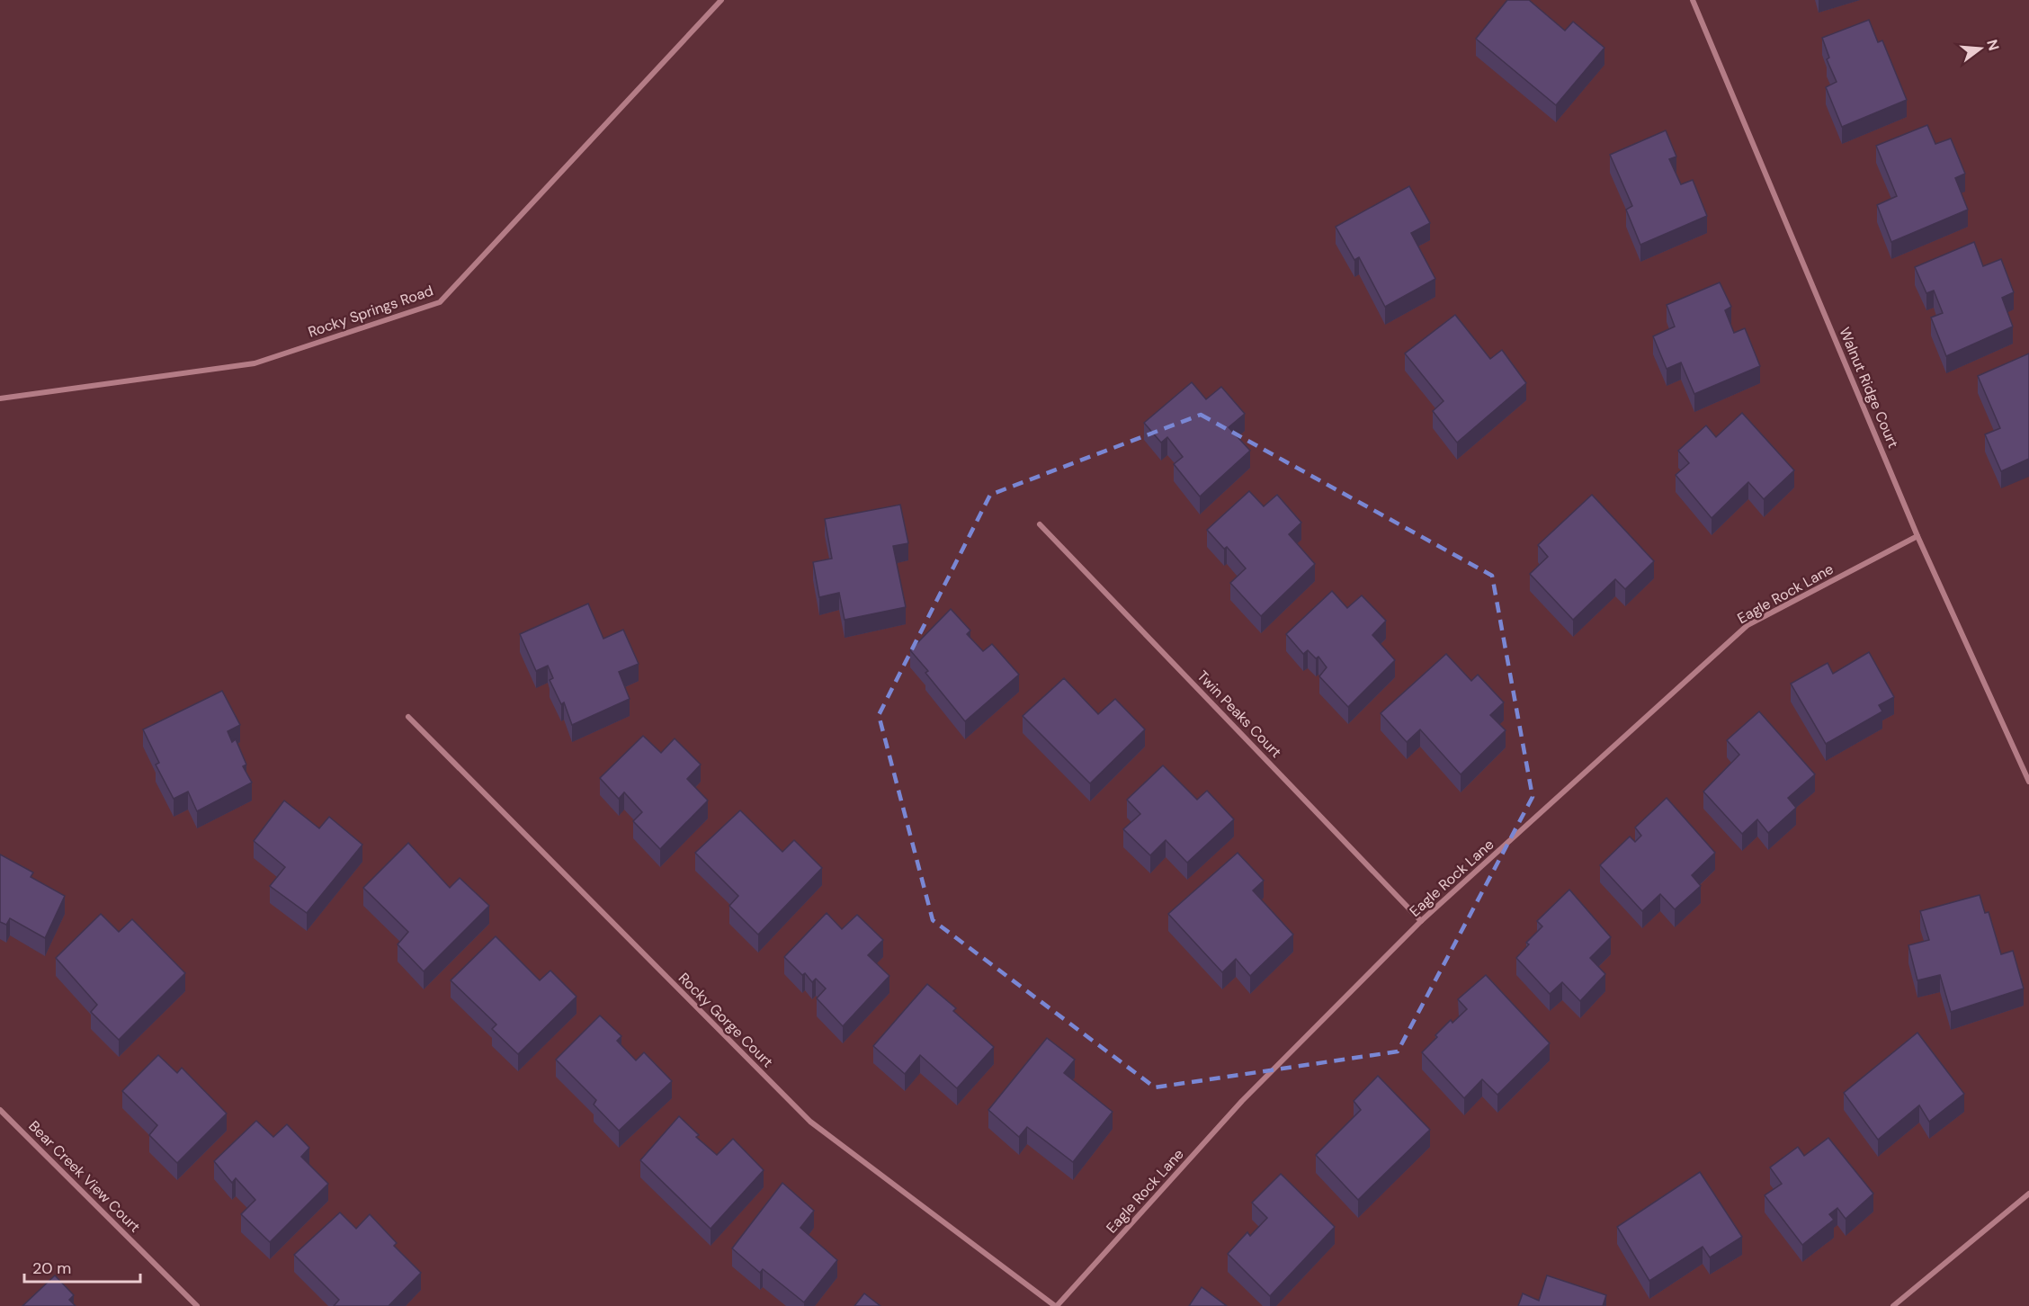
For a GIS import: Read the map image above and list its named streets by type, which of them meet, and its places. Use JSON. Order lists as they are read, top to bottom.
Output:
{
  "streets": {
    "street": [
      "Rocky Springs Road",
      "Walnut Ridge Court",
      "Eagle Rock Lane",
      "Twin Peaks Court",
      "Rocky Gorge Court",
      "Bear Creek View Court"
    ]
  },
  "crossings": [
    ["Walnut Ridge Court", "Eagle Rock Lane"],
    ["Eagle Rock Lane", "Twin Peaks Court"],
    ["Eagle Rock Lane", "Rocky Gorge Court"]
  ],
  "scale_bar": "20 m",
  "north": "right"
}
